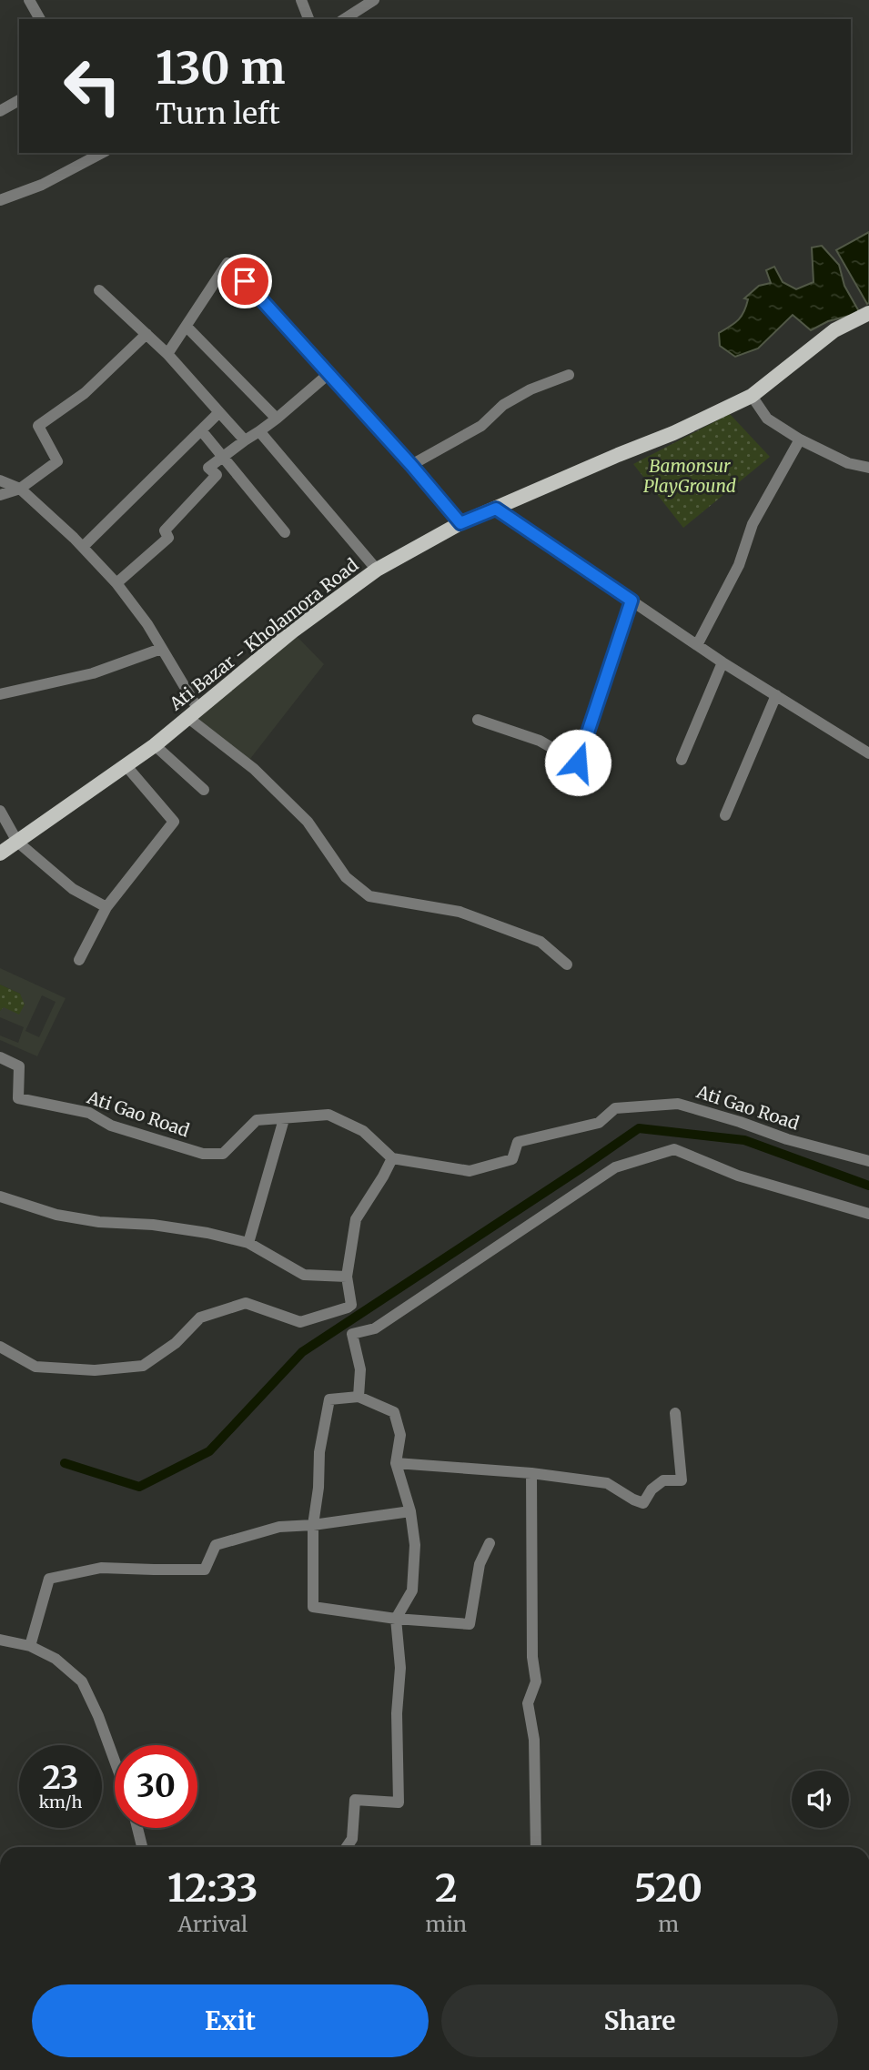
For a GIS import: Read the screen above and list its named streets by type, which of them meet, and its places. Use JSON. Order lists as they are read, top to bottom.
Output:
{
  "streets": {
    "main road": ["Ati Bazar - Kholamora Road"],
    "street": ["Ati Gao Road"]
  },
  "parks": ["Bamonsur PlayGround"],
  "page": {
    "turn": ["130 m", "Turn left"],
    "speed": "23 km/h",
    "limit": "30",
    "eta": [
      "12:33",
      "Arrival",
      "2",
      "min",
      "520",
      "m"
    ],
    "buttons": ["Exit", "Share"]
  }
}
